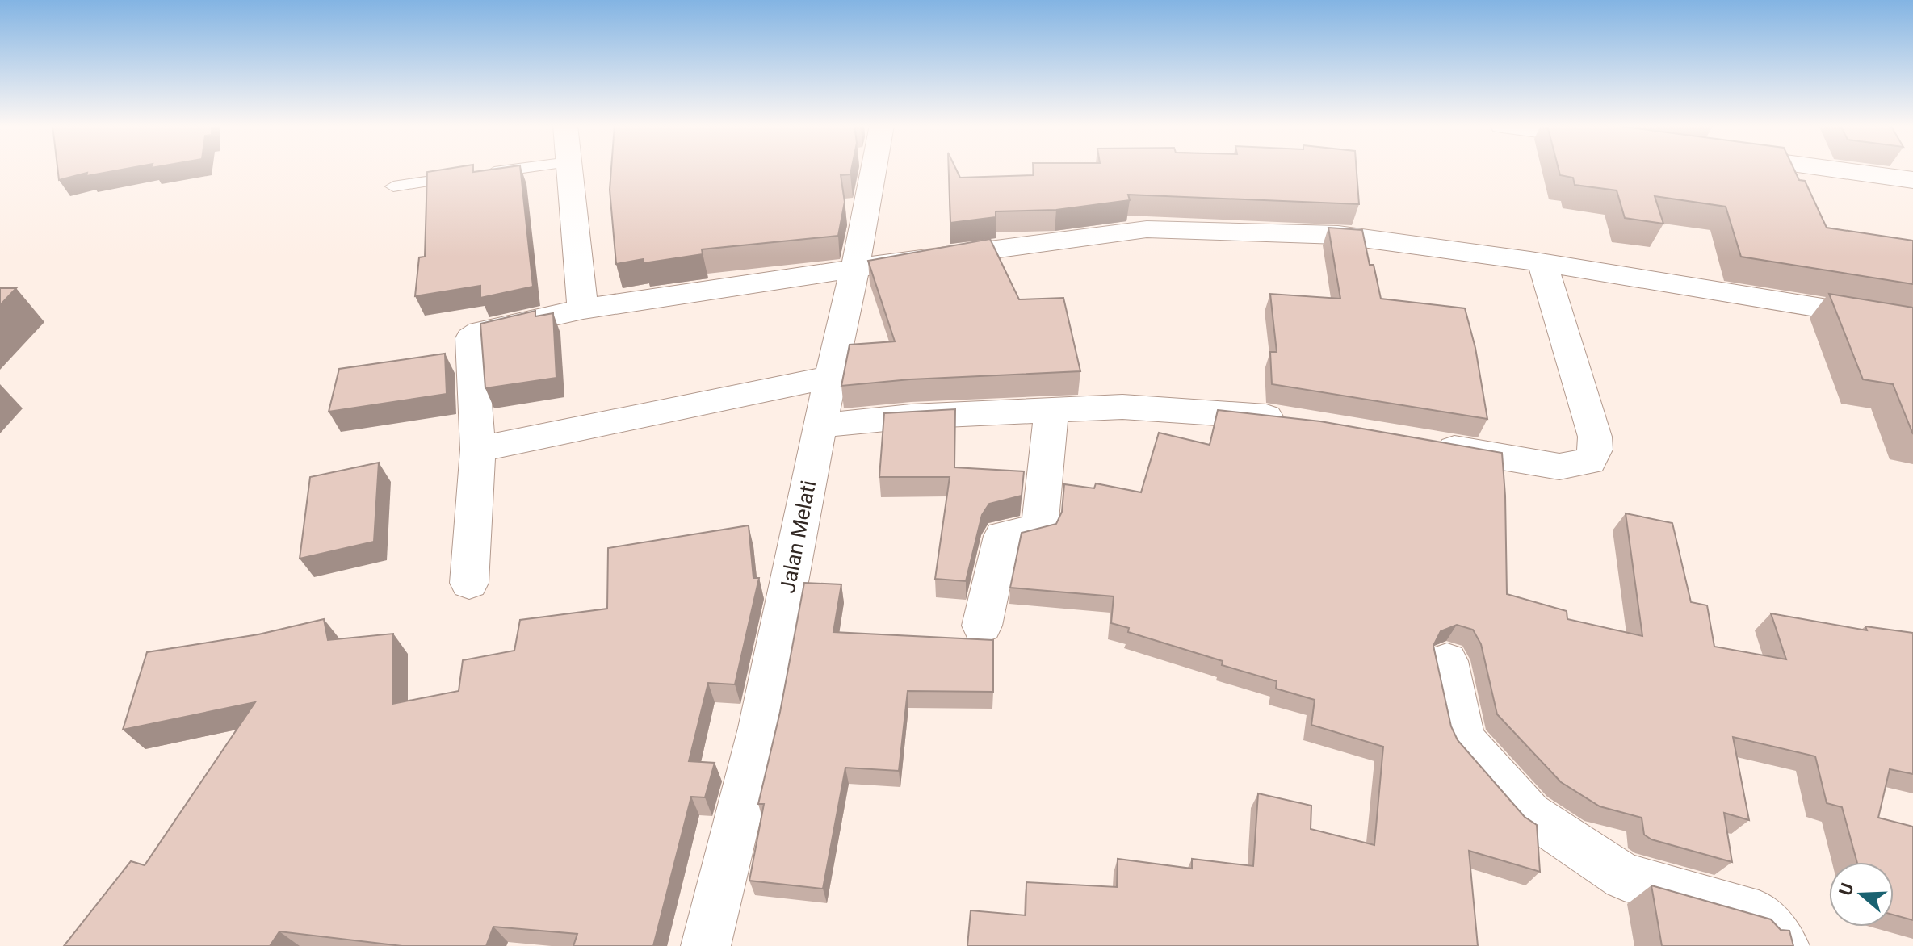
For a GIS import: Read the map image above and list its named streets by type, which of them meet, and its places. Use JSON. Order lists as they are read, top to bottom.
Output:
{
  "streets": {
    "street": ["Jalan Melati"]
  },
  "north": "left"
}
